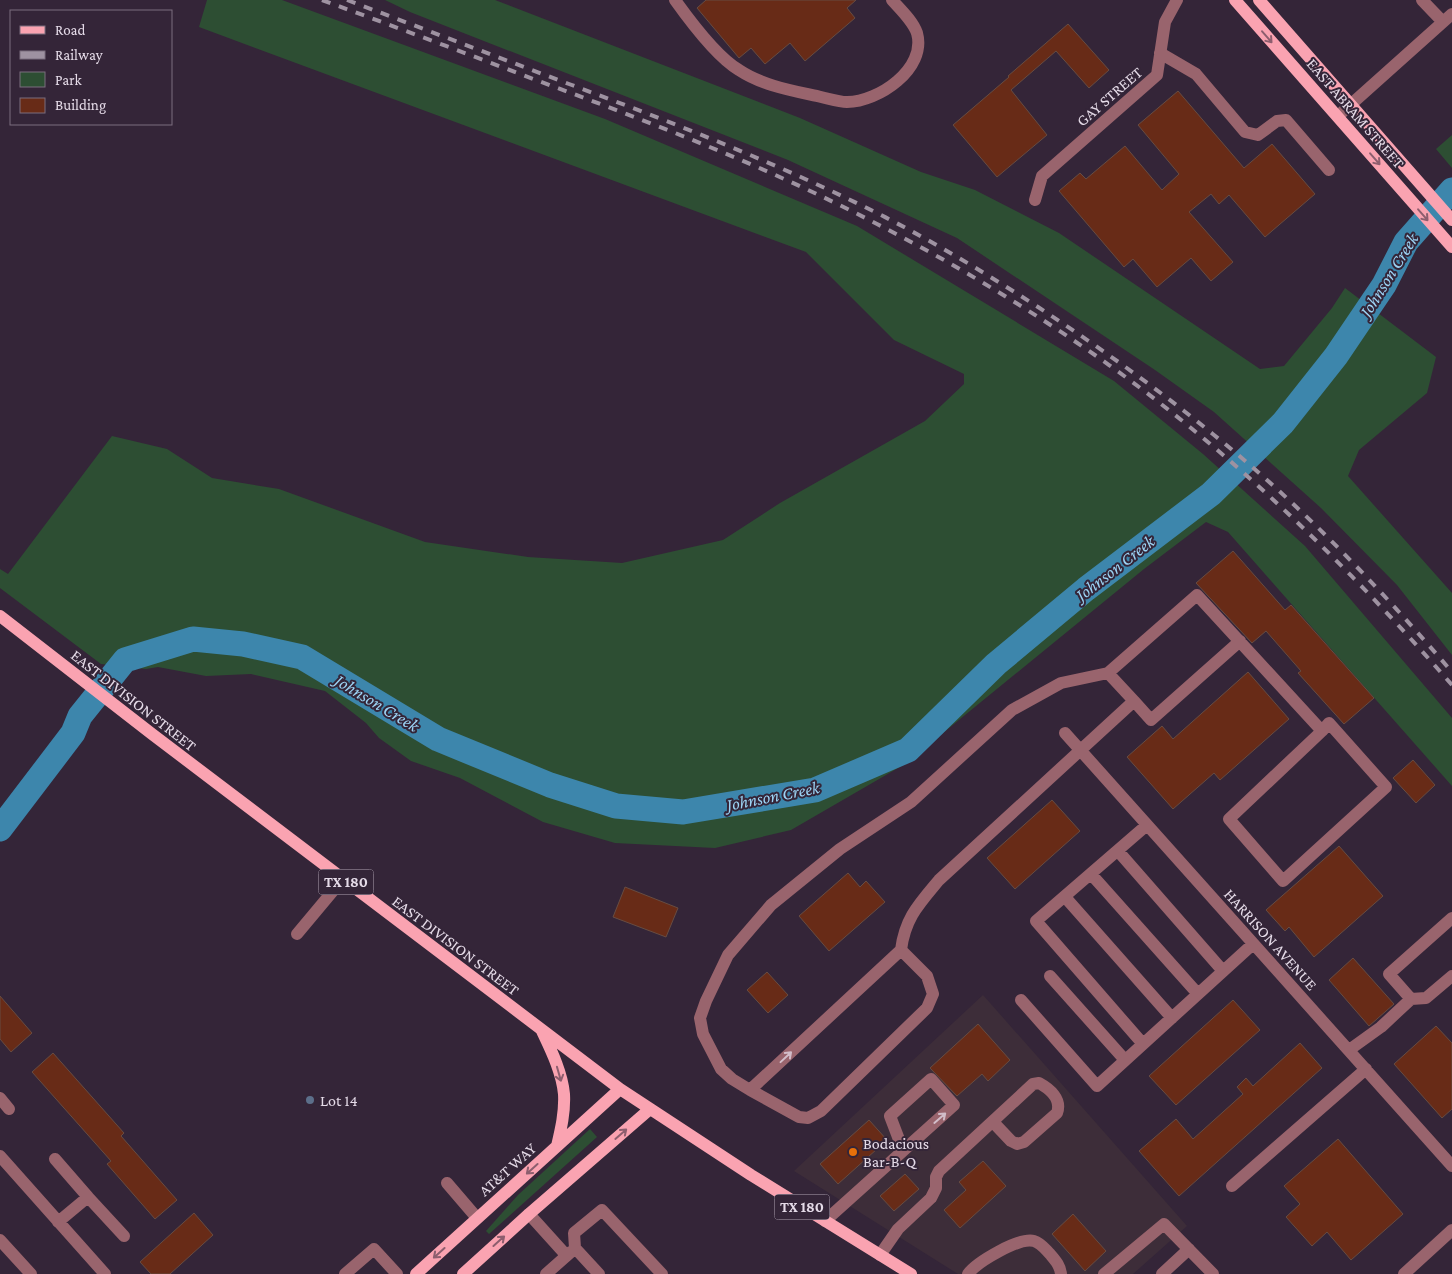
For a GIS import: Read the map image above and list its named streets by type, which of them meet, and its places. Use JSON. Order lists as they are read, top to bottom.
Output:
{
  "streets": {
    "main road": [
      "EAST ABRAM STREET",
      "EAST DIVISION STREET",
      "TX 180",
      "AT&T WAY"
    ],
    "street": ["GAY STREET", "HARRISON AVENUE"]
  },
  "crossings": [
    ["EAST DIVISION STREET", "AT&T WAY"]
  ],
  "water": ["Johnson Creek"],
  "places": ["Lot 14", "Bodacious Bar-B-Q"],
  "legend": [
    "Road",
    "Railway",
    "Park",
    "Building"
  ]
}
